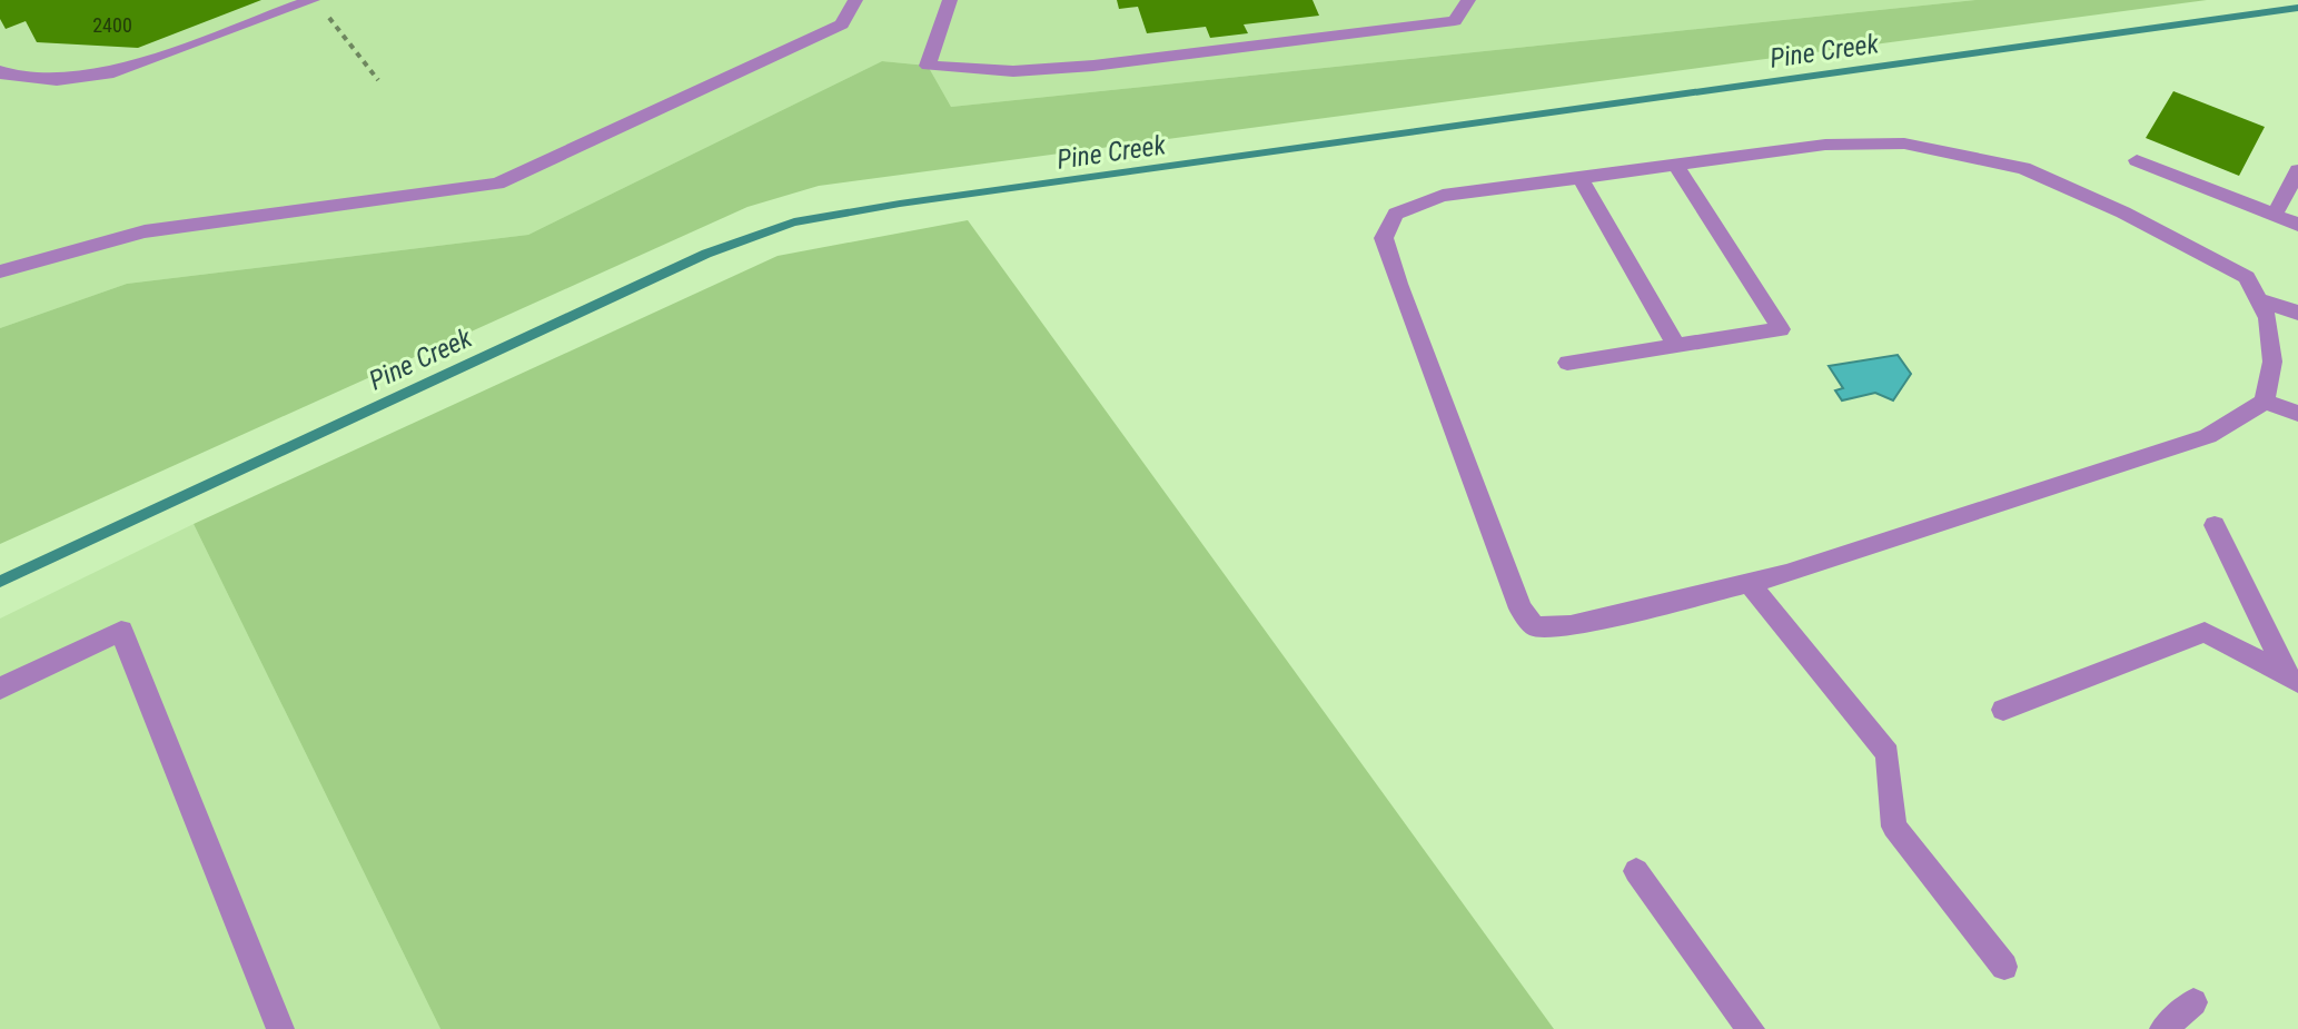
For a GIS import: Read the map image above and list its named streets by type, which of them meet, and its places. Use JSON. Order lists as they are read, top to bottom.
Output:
{
  "water": ["Pine Creek"],
  "house_numbers": ["2400"]
}
